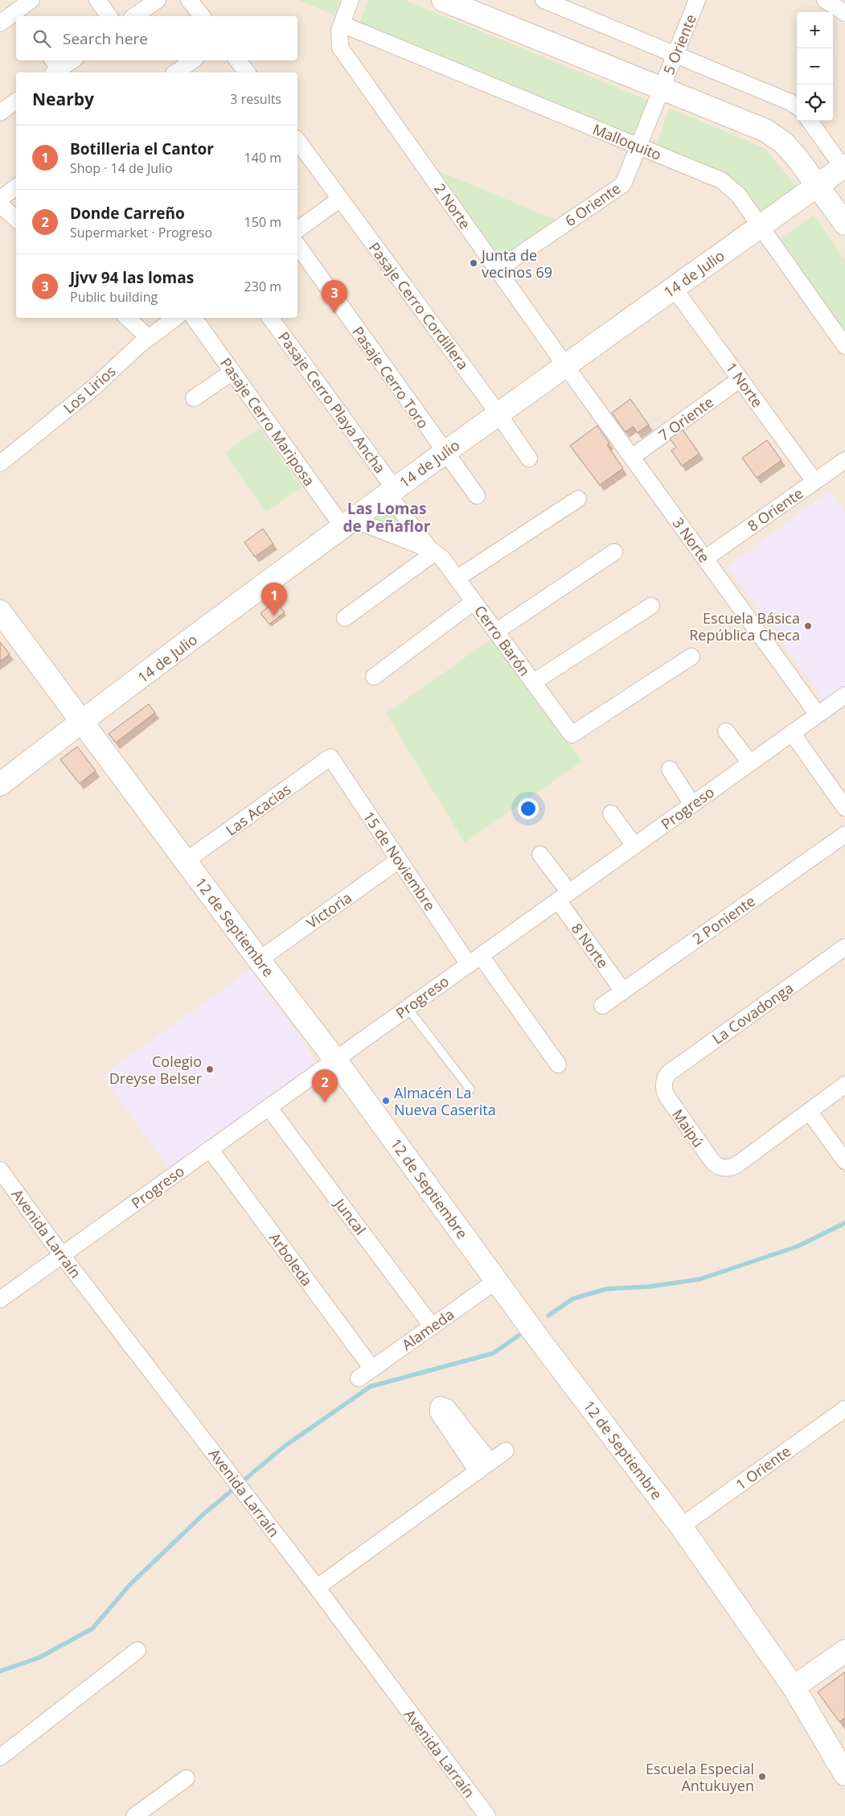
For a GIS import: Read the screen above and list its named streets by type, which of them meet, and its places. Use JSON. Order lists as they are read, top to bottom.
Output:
{
  "streets": {
    "street": [
      "5 Oriente",
      "Malloquito",
      "6 Oriente",
      "2 Norte",
      "14 de Julio",
      "Pasaje Cerro Cordillera",
      "Pasaje Cerro Toro",
      "1 Norte",
      "Los Lirios",
      "Pasaje Cerro Playa Ancha",
      "7 Oriente",
      "Pasaje Cerro Mariposa",
      "8 Oriente",
      "3 Norte",
      "Cerro Barón",
      "Progreso",
      "Las Acacias",
      "15 de Noviembre",
      "Victoria",
      "2 Poniente",
      "12 de Septiembre",
      "8 Norte",
      "La Covadonga",
      "Maipú",
      "Juncal",
      "Avenida Larraín",
      "Arboleda",
      "Alameda",
      "1 Oriente"
    ]
  },
  "crossings": [
    ["5 Oriente", "6 Oriente"],
    ["Malloquito", "6 Oriente"],
    ["Malloquito", "2 Norte"],
    ["Malloquito", "14 de Julio"],
    ["6 Oriente", "2 Norte"],
    ["2 Norte", "14 de Julio"],
    ["2 Norte", "3 Norte"],
    ["14 de Julio", "Pasaje Cerro Cordillera"],
    ["14 de Julio", "Pasaje Cerro Toro"],
    ["14 de Julio", "1 Norte"],
    ["14 de Julio", "Pasaje Cerro Playa Ancha"],
    ["14 de Julio", "Pasaje Cerro Mariposa"],
    ["14 de Julio", "3 Norte"],
    ["14 de Julio", "Cerro Barón"],
    ["14 de Julio", "12 de Septiembre"],
    ["1 Norte", "7 Oriente"],
    ["1 Norte", "8 Oriente"],
    ["Pasaje Cerro Playa Ancha", "Cerro Barón"],
    ["7 Oriente", "3 Norte"],
    ["Pasaje Cerro Mariposa", "Cerro Barón"],
    ["8 Oriente", "3 Norte"],
    ["3 Norte", "Progreso"],
    ["Progreso", "15 de Noviembre"],
    ["Progreso", "12 de Septiembre"],
    ["Progreso", "8 Norte"],
    ["Progreso", "Juncal"],
    ["Progreso", "Avenida Larraín"],
    ["Progreso", "Arboleda"],
    ["Las Acacias", "15 de Noviembre"],
    ["Las Acacias", "12 de Septiembre"],
    ["15 de Noviembre", "Victoria"],
    ["Victoria", "12 de Septiembre"],
    ["2 Poniente", "8 Norte"],
    ["12 de Septiembre", "Alameda"],
    ["12 de Septiembre", "1 Oriente"],
    ["La Covadonga", "Maipú"],
    ["Juncal", "Alameda"],
    ["Arboleda", "Alameda"]
  ],
  "districts": ["Las Lomas de Peñaflor"],
  "places": [
    "Junta de vecinos 69",
    "Escuela Básica República Checa",
    "Colegio Dreyse Belser",
    "Almacén La Nueva Caserita",
    "Escuela Especial Antukuyen"
  ],
  "page": {
    "map_buttons": ["+", "−"],
    "search": "Search here",
    "heading": ["Nearby", "3 results"],
    "list": [
      {
        "mark": "1",
        "name": "Botilleria el Cantor",
        "note": "Shop · 14 de Julio",
        "value": "140 m"
      },
      {
        "mark": "2",
        "name": "Donde Carreño",
        "note": "Supermarket · Progreso",
        "value": "150 m"
      },
      {
        "mark": "3",
        "name": "Jjvv 94 las lomas",
        "note": "Public building",
        "value": "230 m"
      }
    ],
    "pins": ["3", "1", "2"]
  }
}
